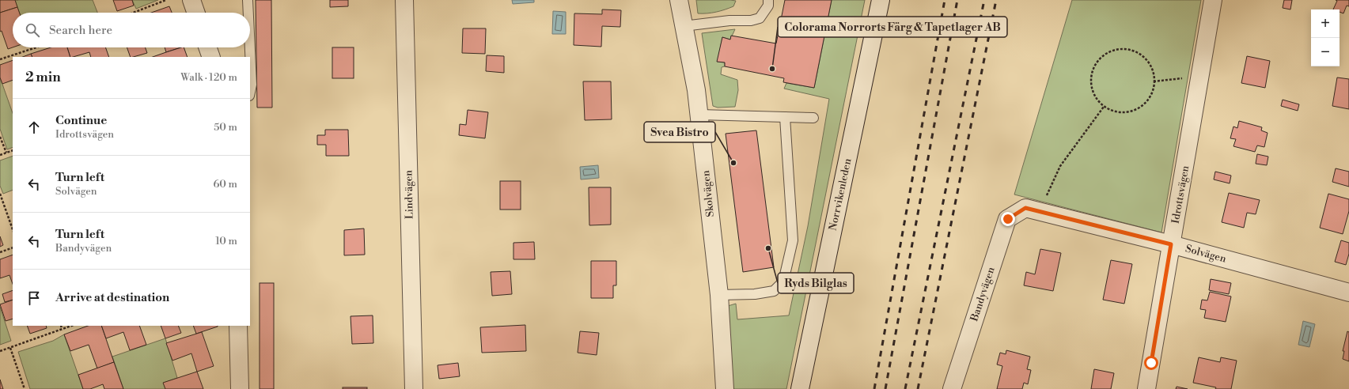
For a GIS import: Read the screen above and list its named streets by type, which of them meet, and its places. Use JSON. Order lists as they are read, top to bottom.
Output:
{
  "streets": {
    "street": [
      "Skolvägen",
      "Lindvägen",
      "Norrvikenleden",
      "Idrottsvägen",
      "Solvägen",
      "Bandyvägen"
    ]
  },
  "crossings": [
    ["Idrottsvägen", "Solvägen"],
    ["Solvägen", "Bandyvägen"]
  ],
  "places": ["Colorama Norrorts Färg & Tapetlager AB", "Svea Bistro", "Ryds Bilglas"],
  "page": {
    "map_buttons": ["+", "−"],
    "search": "Search here",
    "heading": ["2 min", "Walk · 120 m"],
    "list": [
      ["Continue", "Idrottsvägen", "50 m"],
      ["Turn left", "Solvägen", "60 m"],
      ["Turn left", "Bandyvägen", "10 m"],
      "Arrive at destination"
    ]
  }
}
